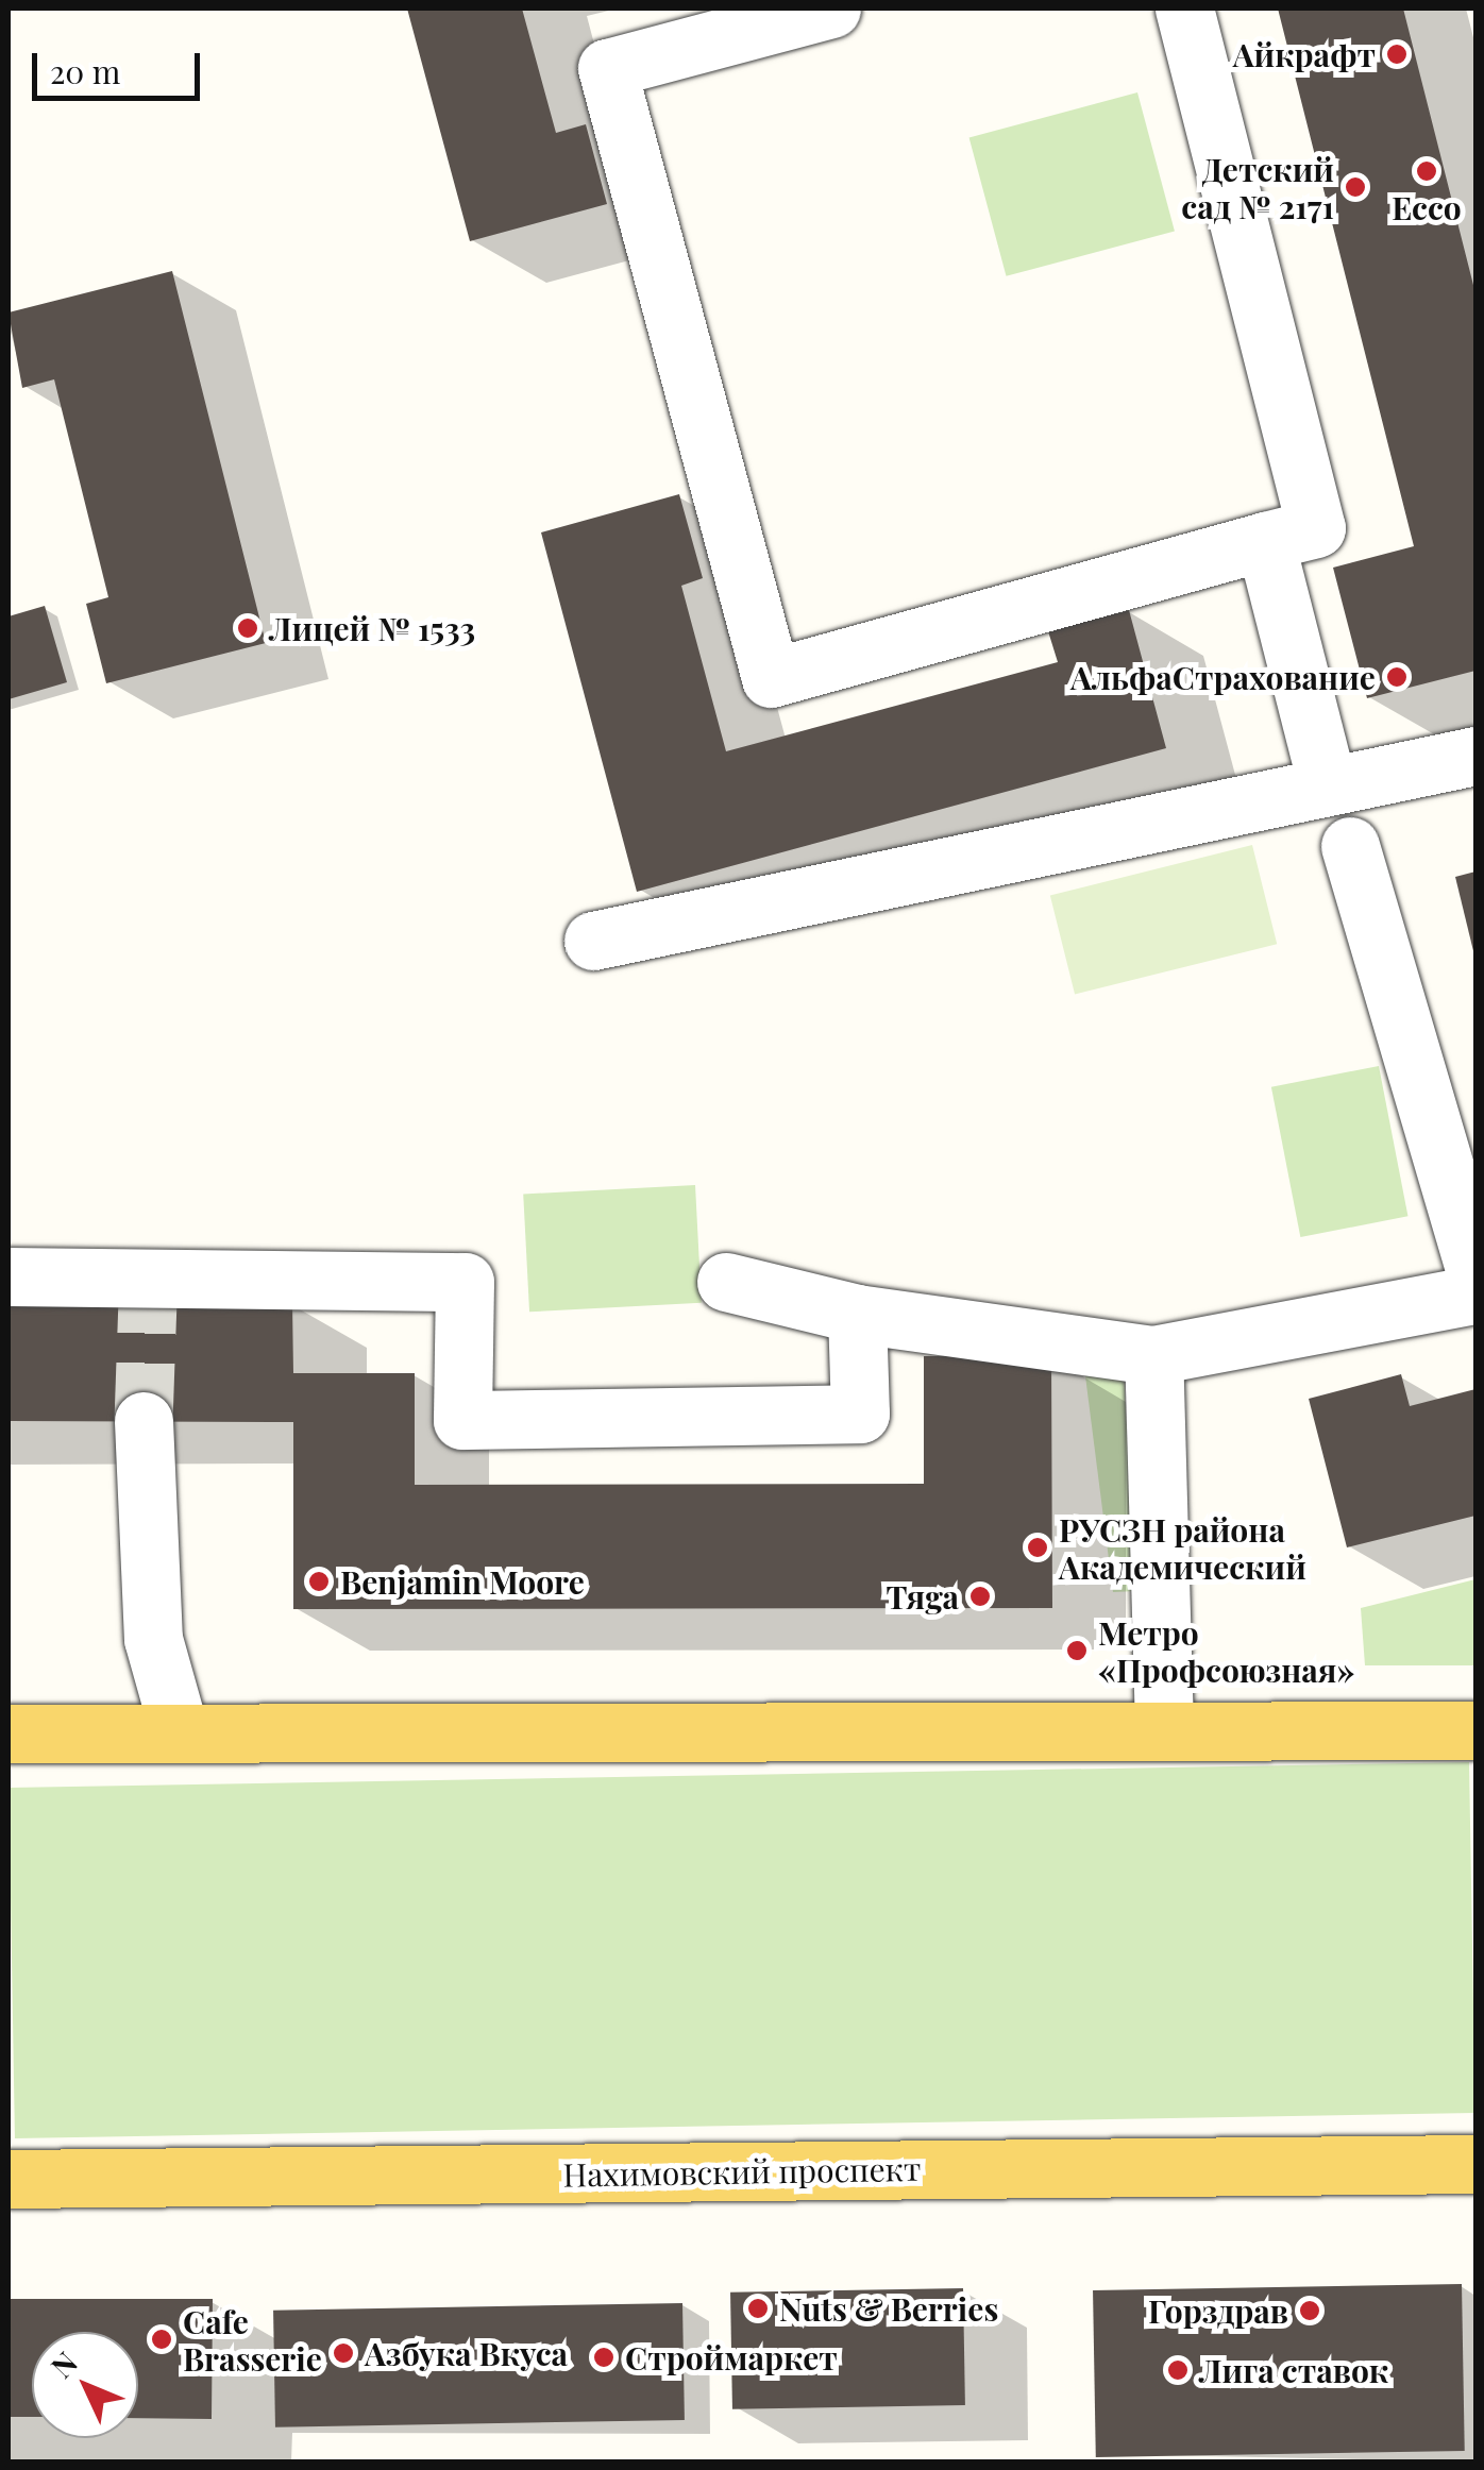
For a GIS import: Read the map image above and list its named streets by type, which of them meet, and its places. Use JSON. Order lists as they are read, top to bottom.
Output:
{
  "streets": {
    "main road": ["Нахимовский проспект"]
  },
  "places": [
    "Айкрафт",
    "Ecco",
    "Детский сад № 2171",
    "Лицей № 1533",
    "АльфаСтрахование",
    "РУСЗН района Академический",
    "Benjamin Moore",
    "Тяga",
    "Метро «Профсоюзная»",
    "Nuts & Berries",
    "Горздрав",
    "Cafe Brasserie",
    "Азбука Вкуса",
    "Строймаркет",
    "Лига ставок"
  ],
  "scale_bar": "20 m",
  "north": "top left"
}
